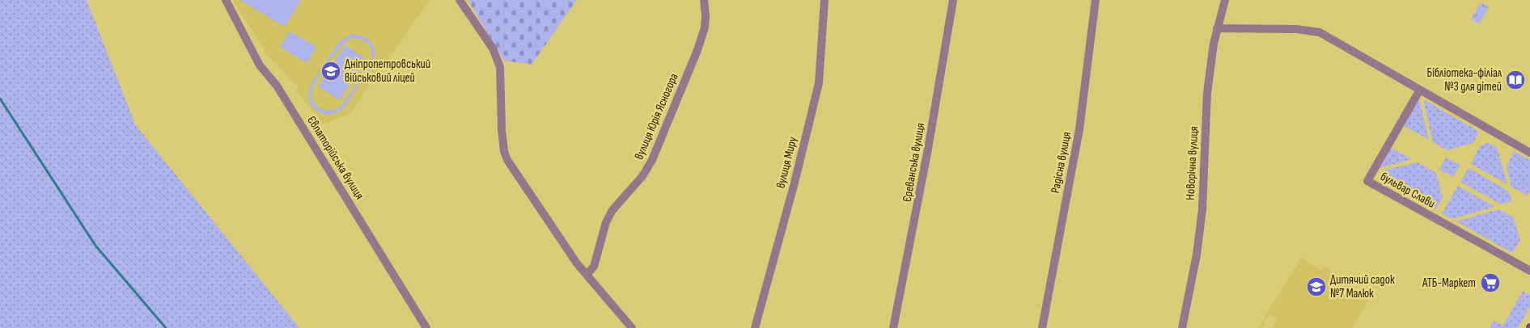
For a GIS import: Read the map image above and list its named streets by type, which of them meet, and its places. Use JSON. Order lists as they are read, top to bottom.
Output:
{
  "streets": {
    "street": [
      "вулиця Юрія Ясногора",
      "Євпаторійська вулиця",
      "вулиця Миру",
      "Єреванська вулиця",
      "Радісна вулиця",
      "Новорічна вулиця",
      "бульвар Слави"
    ]
  },
  "places": {
    "school or university": ["Дніпропетровський військовий ліцей", "Дитячий садок №7 Малюк"],
    "library": ["Бібліотека-філіал №3 для дітей"],
    "supermarket": ["АТБ-Маркет"]
  }
}
